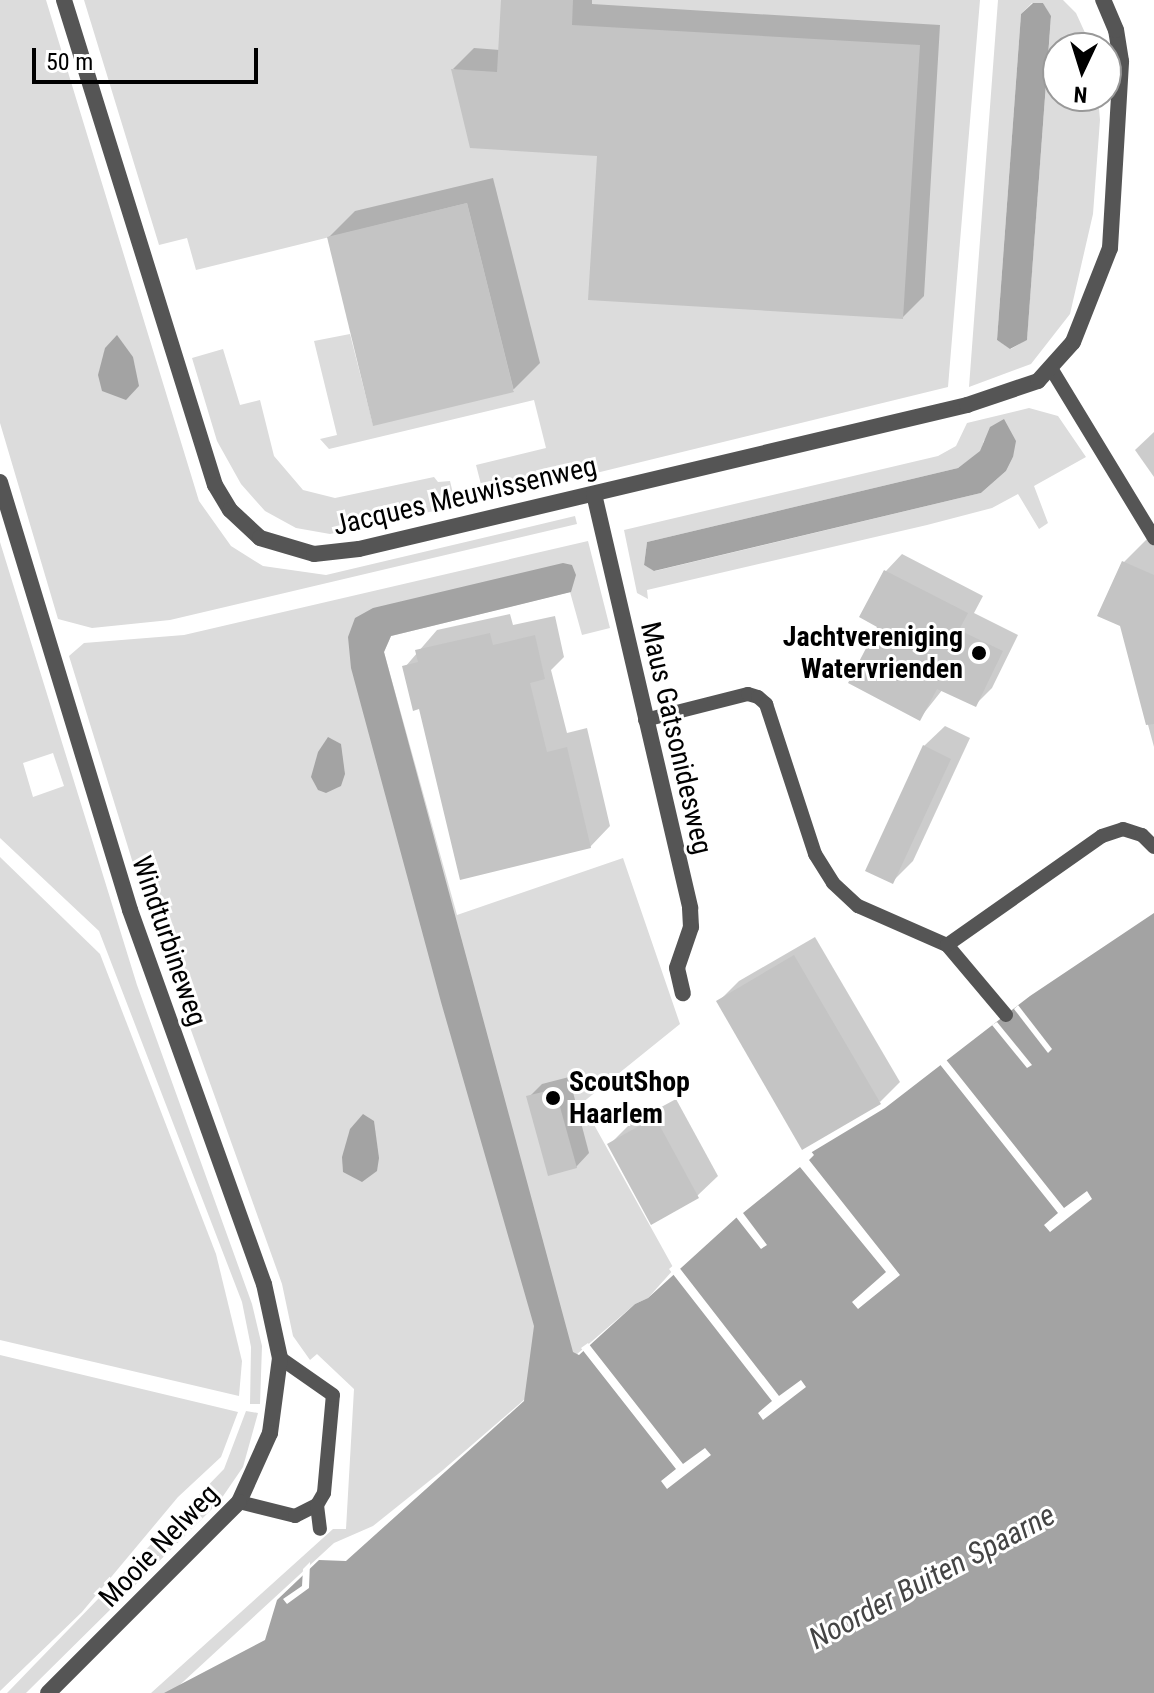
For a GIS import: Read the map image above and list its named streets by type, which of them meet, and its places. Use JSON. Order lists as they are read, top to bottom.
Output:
{
  "streets": {
    "street": [
      "Jacques Meuwissenweg",
      "Maus Gatsonidesweg",
      "Windturbineweg",
      "Mooie Nelweg"
    ]
  },
  "crossings": [
    ["Jacques Meuwissenweg", "Maus Gatsonidesweg"],
    ["Windturbineweg", "Mooie Nelweg"]
  ],
  "water": ["Noorder Buiten Spaarne"],
  "places": ["Jachtvereniging Watervrienden", "ScoutShop Haarlem"],
  "scale_bar": "50 m",
  "north": "bottom"
}
